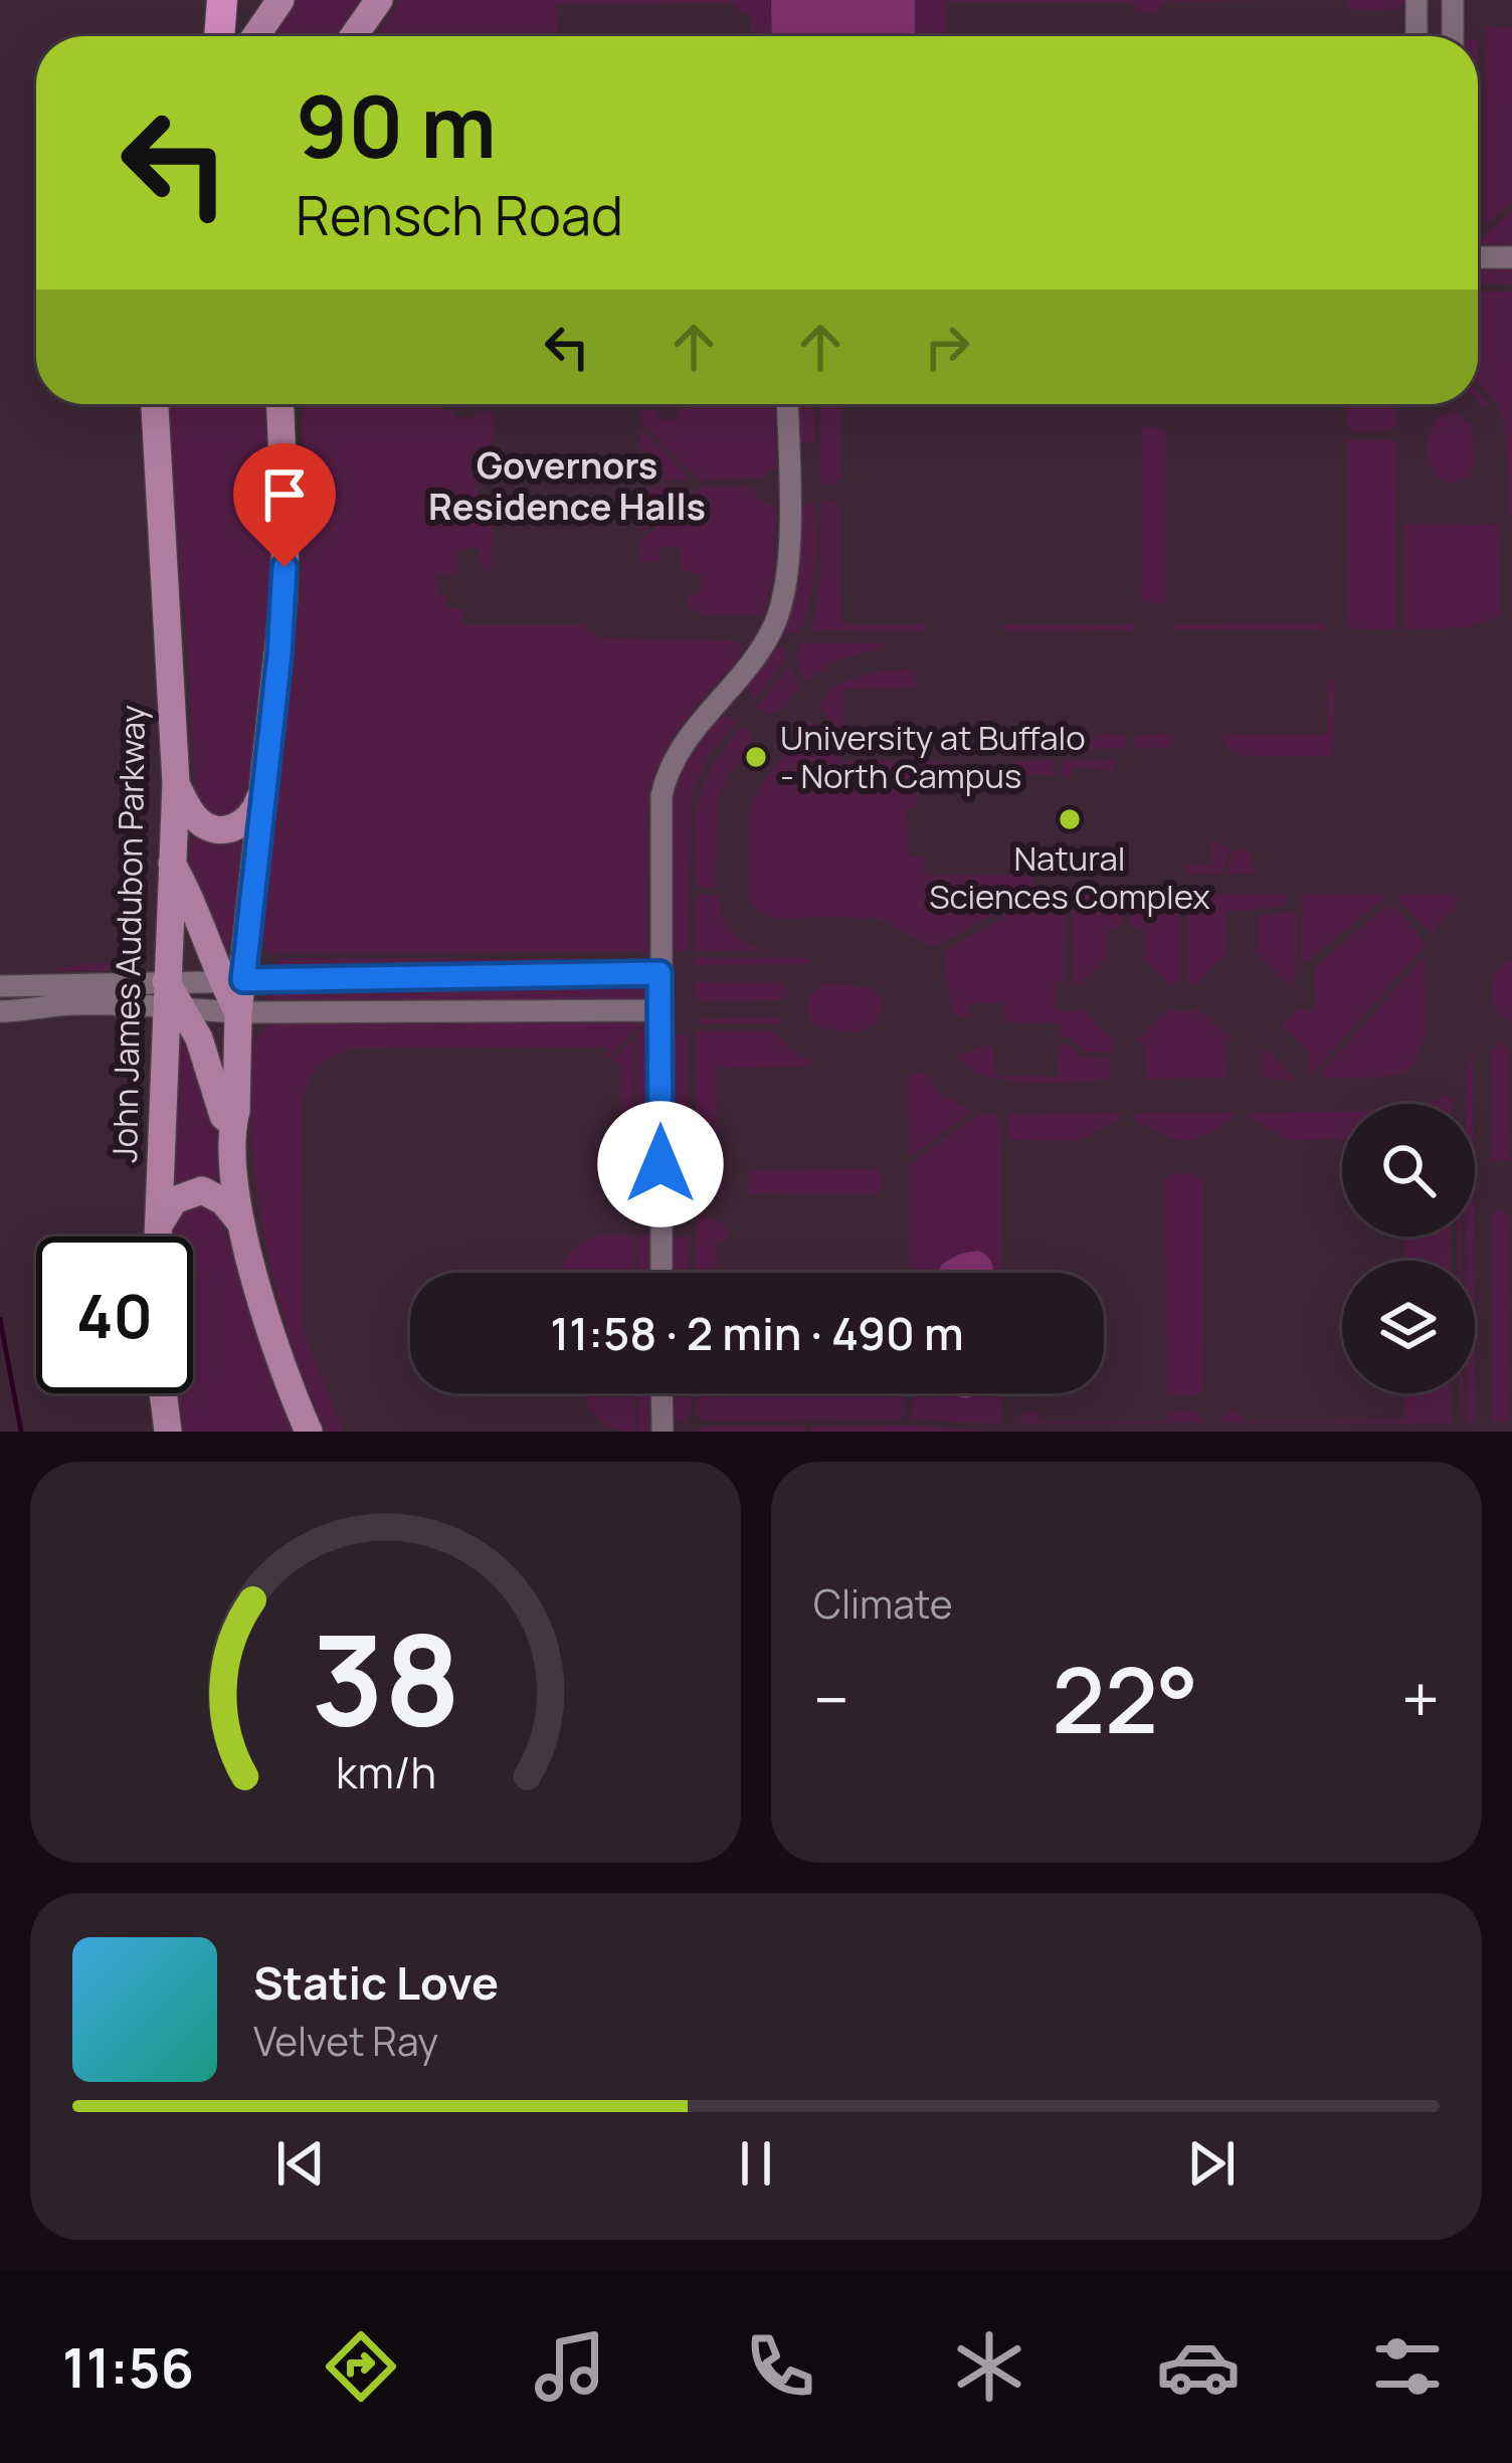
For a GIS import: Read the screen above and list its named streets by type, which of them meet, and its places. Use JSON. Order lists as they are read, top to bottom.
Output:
{
  "streets": {
    "main road": ["John James Audubon Parkway"]
  },
  "districts": ["Governors Residence Halls"],
  "places": ["University at Buffalo - North Campus", "Natural Sciences Complex"],
  "page": {
    "turn": ["90 m", "Rensch Road"],
    "limit": "40",
    "trip": "11:58 · 2 min · 490 m",
    "tile": "Climate",
    "heat": ["−", "22°", "+"],
    "song": ["Static Love", "Velvet Ray"],
    "tabs": "11:56",
    "gauge": ["38", "km/h"]
  }
}
